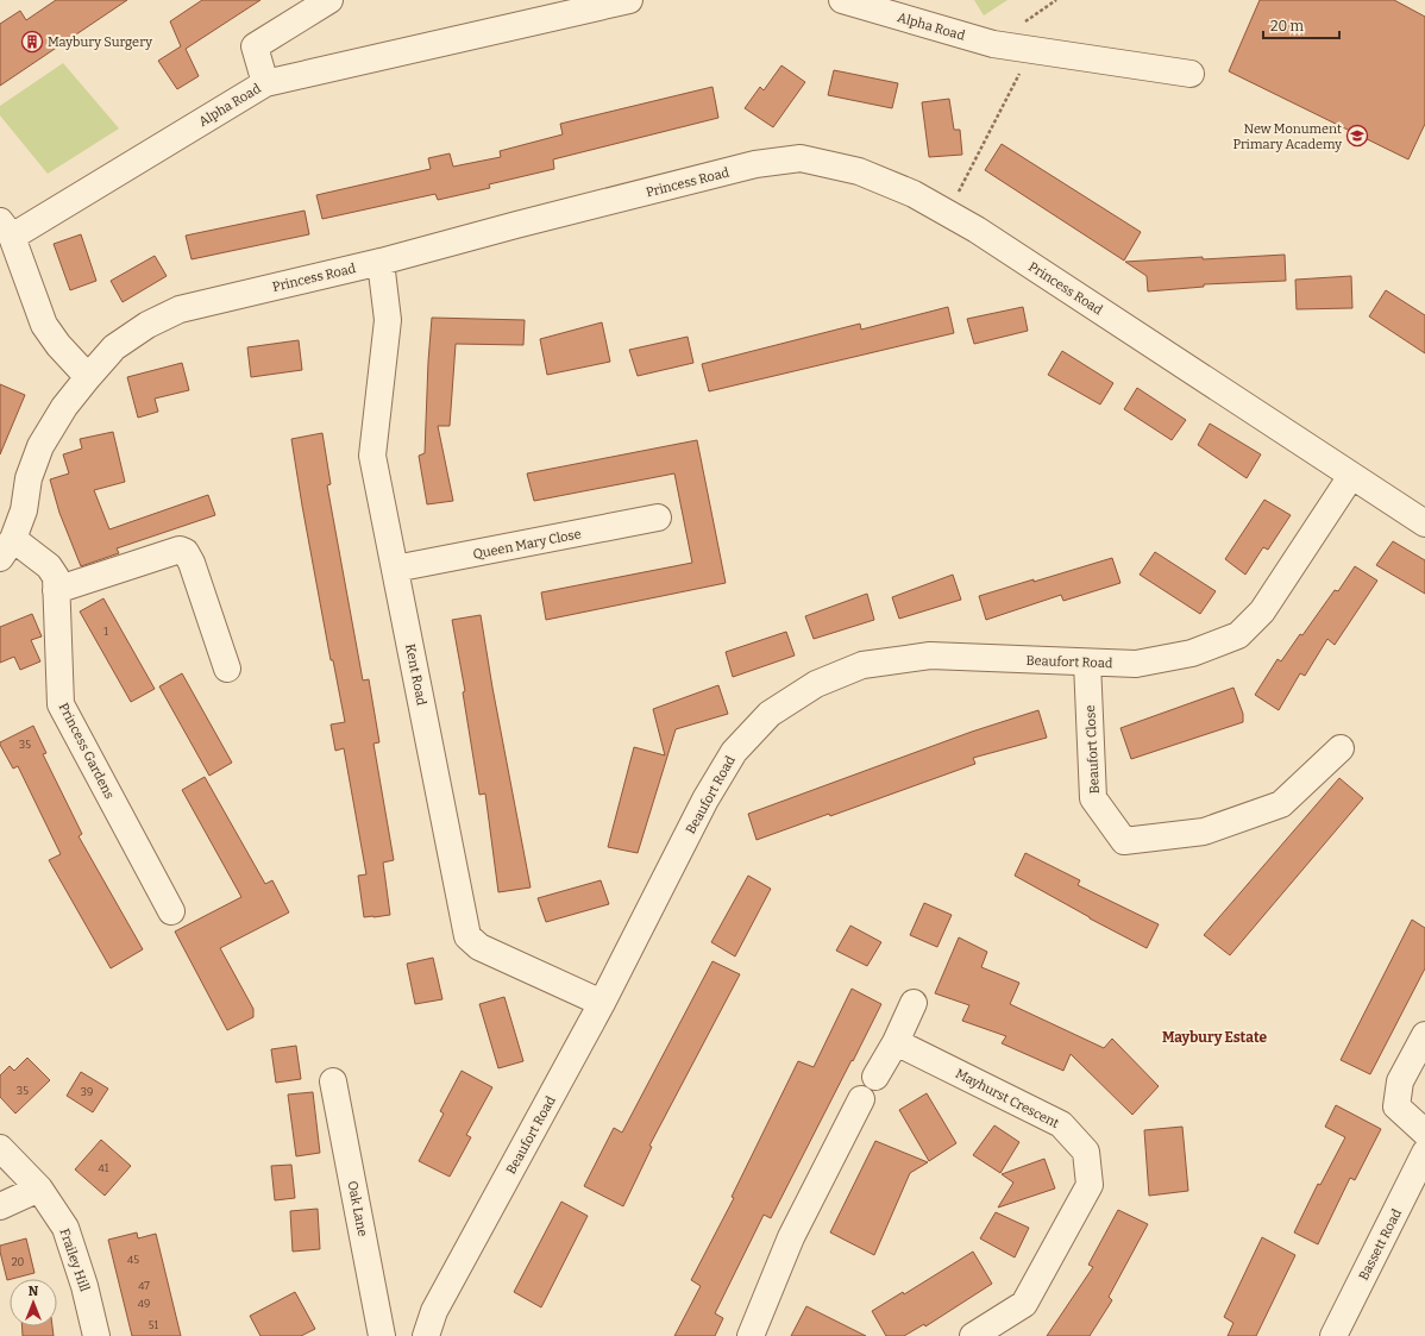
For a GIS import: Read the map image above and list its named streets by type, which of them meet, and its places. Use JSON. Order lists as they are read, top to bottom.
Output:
{
  "streets": {
    "street": [
      "Alpha Road",
      "Princess Road",
      "Queen Mary Close",
      "Beaufort Road",
      "Kent Road",
      "Beaufort Close",
      "Princess Gardens",
      "Mayhurst Crescent",
      "Oak Lane",
      "Bassett Road",
      "Frailey Hill"
    ]
  },
  "crossings": [
    ["Alpha Road", "Princess Road"],
    ["Princess Road", "Beaufort Road"],
    ["Princess Road", "Kent Road"],
    ["Princess Road", "Princess Gardens"],
    ["Queen Mary Close", "Kent Road"],
    ["Beaufort Road", "Kent Road"],
    ["Beaufort Road", "Beaufort Close"]
  ],
  "districts": ["Maybury Estate"],
  "places": {
    "building": ["Maybury Surgery"],
    "school or university": ["New Monument Primary Academy"]
  },
  "house_numbers": [
    "1",
    "35",
    "35",
    "39",
    "41",
    "45",
    "20",
    "47",
    "49",
    "51"
  ],
  "scale_bar": "20 m",
  "north": "top"
}
